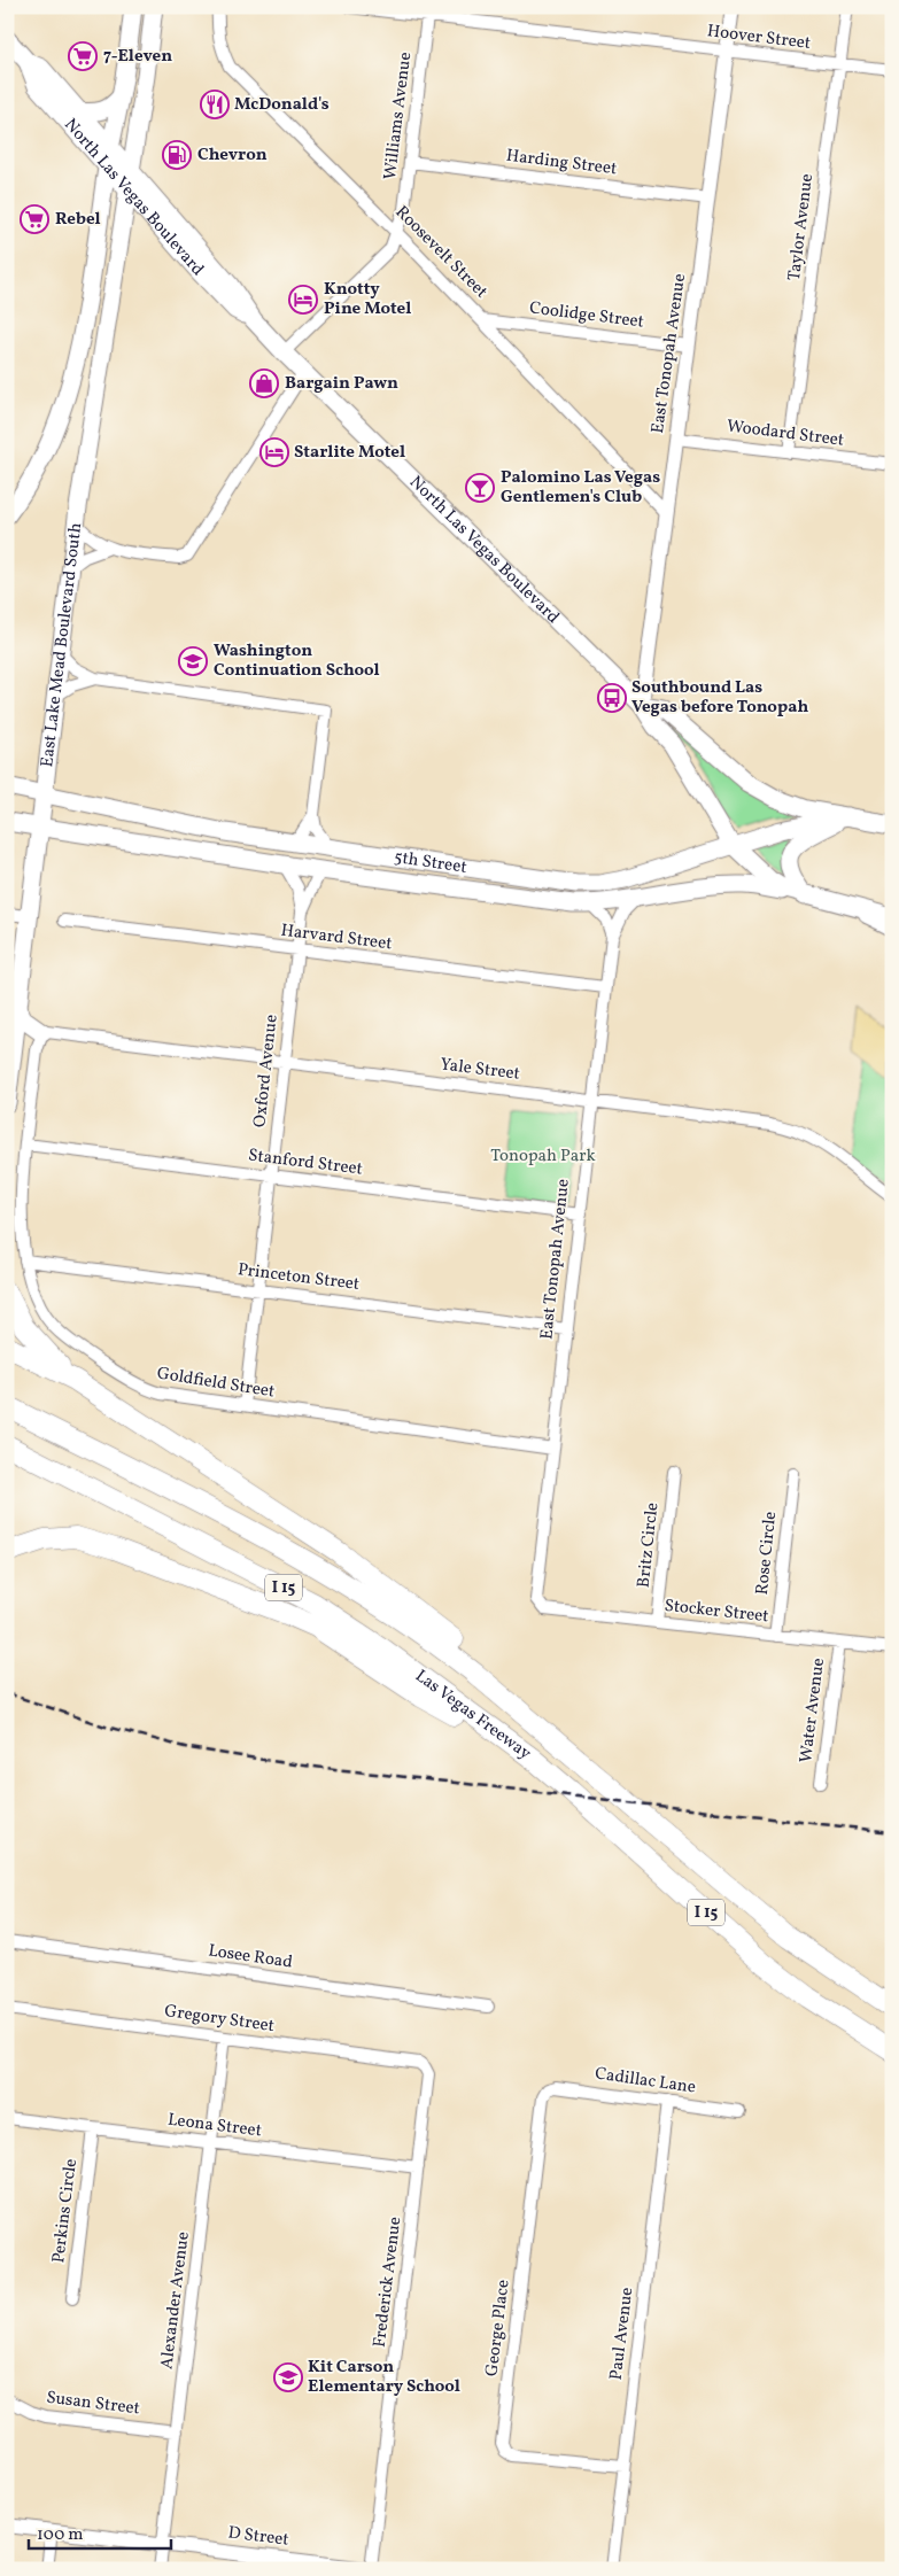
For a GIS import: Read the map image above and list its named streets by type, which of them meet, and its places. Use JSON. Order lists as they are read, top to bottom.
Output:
{
  "streets": {
    "highway": ["I 15", "Las Vegas Freeway"],
    "main road": ["North Las Vegas Boulevard", "East Lake Mead Boulevard South", "5th Street"],
    "street": [
      "Hoover Street",
      "Williams Avenue",
      "Harding Street",
      "Taylor Avenue",
      "Roosevelt Street",
      "Coolidge Street",
      "East Tonopah Avenue",
      "Woodard Street",
      "Harvard Street",
      "Yale Street",
      "Oxford Avenue",
      "Stanford Street",
      "Princeton Street",
      "Goldfield Street",
      "Britz Circle",
      "Rose Circle",
      "Stocker Street",
      "Water Avenue",
      "Losee Road",
      "Gregory Street",
      "Cadillac Lane",
      "Leona Street",
      "Perkins Circle",
      "Frederick Avenue",
      "Alexander Avenue",
      "George Place",
      "Paul Avenue",
      "Susan Street",
      "D Street"
    ]
  },
  "crossings": [
    ["Hoover Street", "Williams Avenue"],
    ["Hoover Street", "Taylor Avenue"],
    ["Hoover Street", "East Tonopah Avenue"],
    ["Williams Avenue", "Harding Street"],
    ["Williams Avenue", "North Las Vegas Boulevard"],
    ["Williams Avenue", "Roosevelt Street"],
    ["Harding Street", "East Tonopah Avenue"],
    ["North Las Vegas Boulevard", "East Tonopah Avenue"],
    ["North Las Vegas Boulevard", "East Lake Mead Boulevard South"],
    ["North Las Vegas Boulevard", "5th Street"],
    ["Taylor Avenue", "Woodard Street"],
    ["Roosevelt Street", "Coolidge Street"],
    ["Roosevelt Street", "East Tonopah Avenue"],
    ["Coolidge Street", "East Tonopah Avenue"],
    ["East Tonopah Avenue", "Woodard Street"],
    ["East Tonopah Avenue", "5th Street"],
    ["East Tonopah Avenue", "Harvard Street"],
    ["East Tonopah Avenue", "Yale Street"],
    ["East Tonopah Avenue", "Stanford Street"],
    ["East Tonopah Avenue", "Princeton Street"],
    ["East Tonopah Avenue", "Goldfield Street"],
    ["East Tonopah Avenue", "Stocker Street"],
    ["East Lake Mead Boulevard South", "5th Street"],
    ["5th Street", "Oxford Avenue"],
    ["Harvard Street", "Oxford Avenue"],
    ["Yale Street", "Oxford Avenue"],
    ["Yale Street", "Goldfield Street"],
    ["Oxford Avenue", "Stanford Street"],
    ["Oxford Avenue", "Princeton Street"],
    ["Oxford Avenue", "Goldfield Street"],
    ["Stanford Street", "Goldfield Street"],
    ["Princeton Street", "Goldfield Street"],
    ["Britz Circle", "Stocker Street"],
    ["Rose Circle", "Stocker Street"],
    ["Stocker Street", "Water Avenue"],
    ["Gregory Street", "Frederick Avenue"],
    ["Gregory Street", "Alexander Avenue"],
    ["Cadillac Lane", "George Place"],
    ["Cadillac Lane", "Paul Avenue"],
    ["Leona Street", "Perkins Circle"],
    ["Leona Street", "Frederick Avenue"],
    ["Leona Street", "Alexander Avenue"],
    ["Frederick Avenue", "D Street"],
    ["Alexander Avenue", "Susan Street"],
    ["Alexander Avenue", "D Street"],
    ["George Place", "Paul Avenue"]
  ],
  "parks": ["Tonopah Park"],
  "places": {
    "supermarket": ["7-Eleven", "Rebel"],
    "restaurant": ["McDonald's"],
    "fuel station": ["Chevron"],
    "hotel": ["Knotty Pine Motel", "Starlite Motel"],
    "shop": ["Bargain Pawn"],
    "bar": ["Palomino Las Vegas Gentlemen's Club"],
    "school or university": ["Washington Continuation School", "Kit Carson Elementary School"],
    "bus stop": ["Southbound Las Vegas before Tonopah"]
  },
  "scale_bar": "100 m"
}
